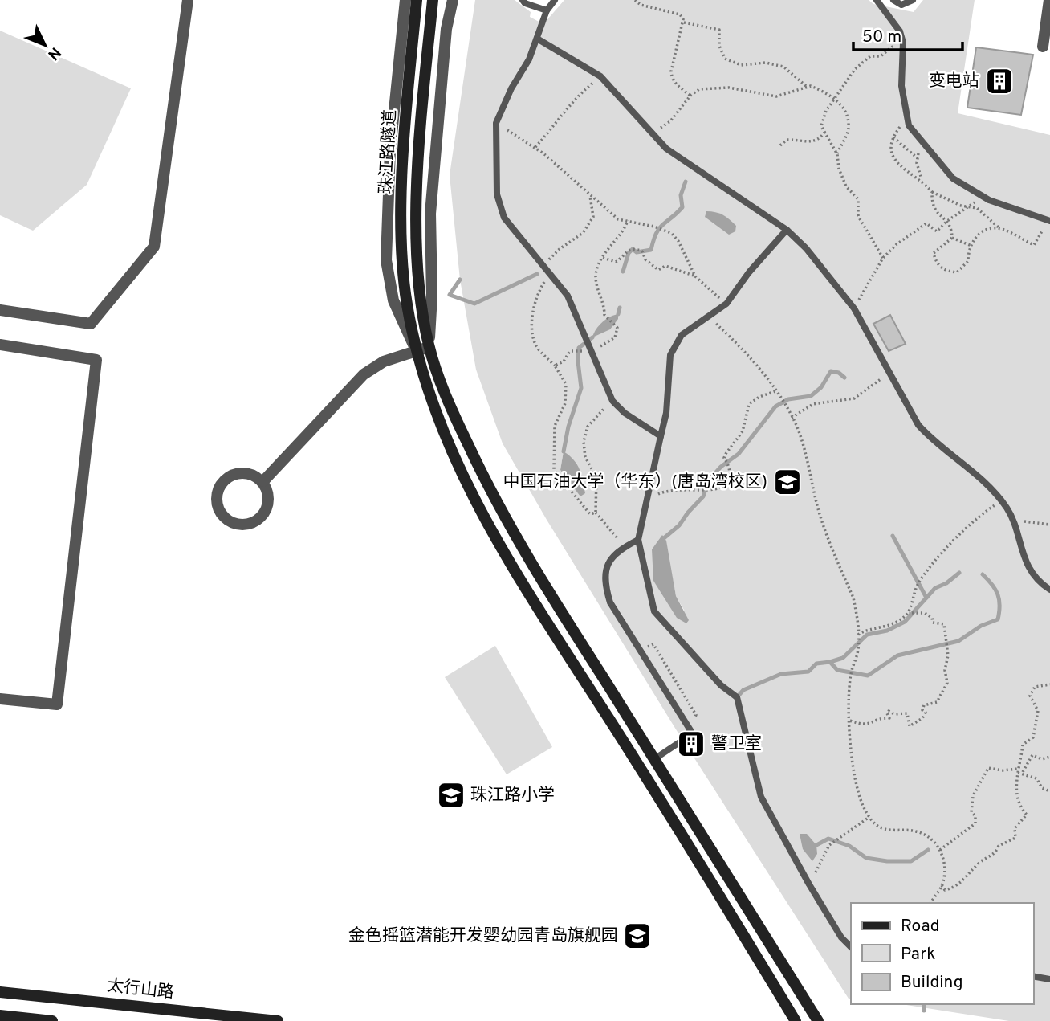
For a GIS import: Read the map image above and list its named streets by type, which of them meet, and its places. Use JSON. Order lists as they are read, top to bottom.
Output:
{
  "streets": {
    "main road": ["珠江路隧道", "太行山路"]
  },
  "places": {
    "building": ["变电站", "警卫室"],
    "school or university": ["中国石油大学（华东）(唐岛湾校区)", "珠江路小学", "金色摇篮潜能开发婴幼园青岛旗舰园"]
  },
  "legend": ["Road", "Park", "Building"],
  "scale_bar": "50 m",
  "north": "bottom right"
}
